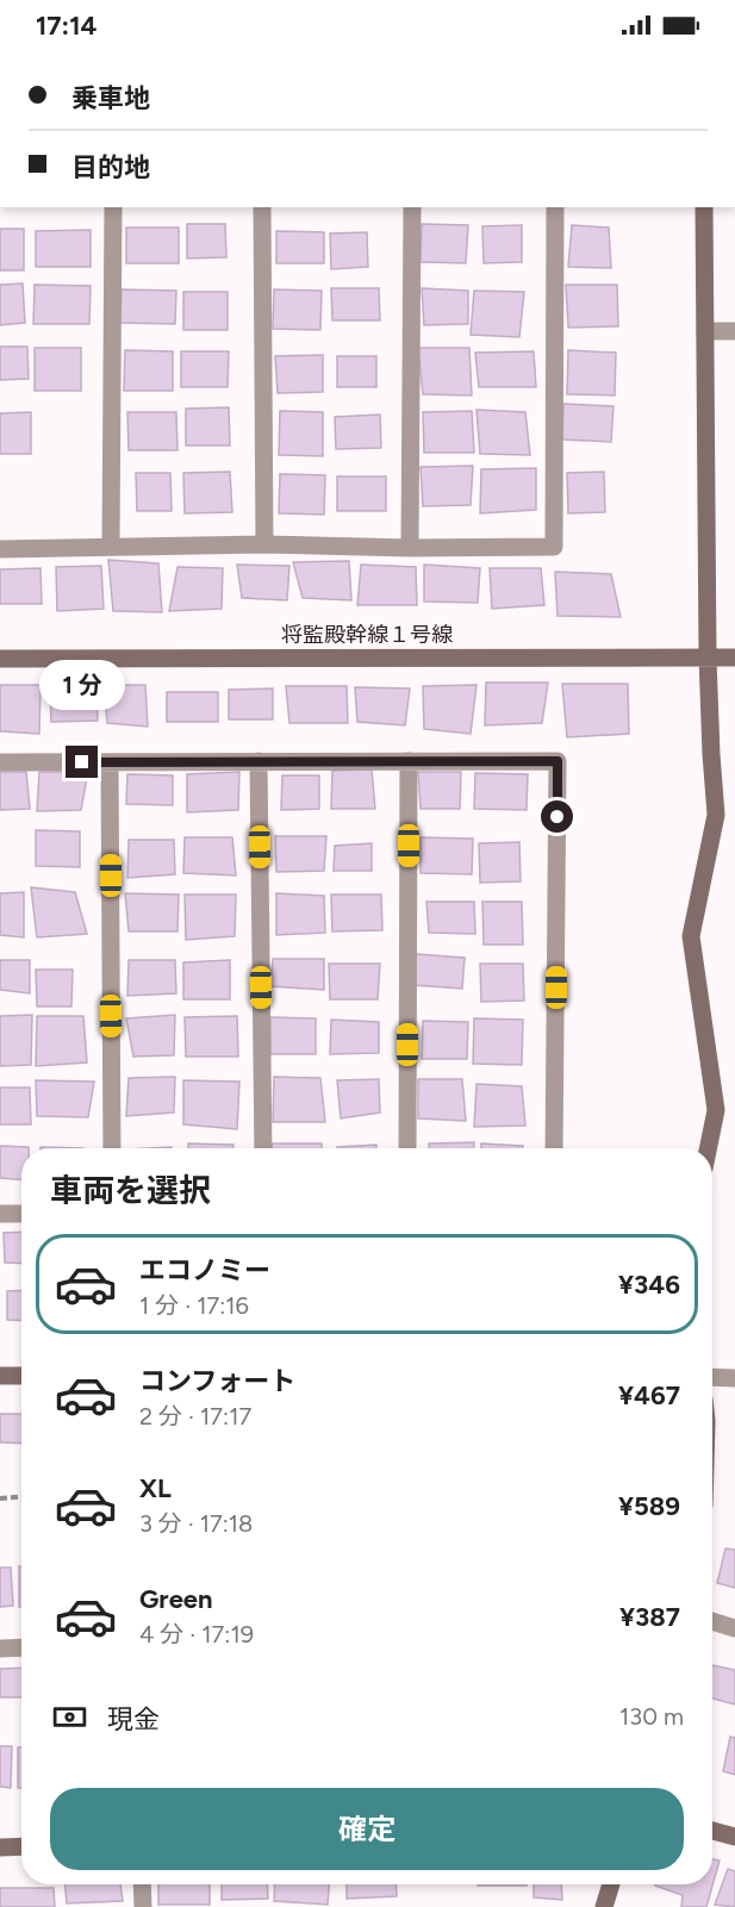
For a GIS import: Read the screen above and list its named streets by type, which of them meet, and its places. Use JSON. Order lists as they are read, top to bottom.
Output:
{
  "streets": {
    "street": ["将監殿幹線１号線"]
  },
  "page": {
    "status": "17:14",
    "banner": ["乗車地", "目的地"],
    "bubble": "1 分",
    "heading": "車両を選択",
    "list": [
      {
        "name": "エコノミー",
        "note": "1 分 · 17:16",
        "value": "¥346"
      },
      {
        "name": "コンフォート",
        "note": "2 分 · 17:17",
        "value": "¥467"
      },
      {
        "name": "XL",
        "note": "3 分 · 17:18",
        "value": "¥589"
      },
      {
        "name": "Green",
        "note": "4 分 · 17:19",
        "value": "¥387"
      }
    ],
    "pay": ["現金", "130 m"],
    "buttons": "確定"
  }
}
